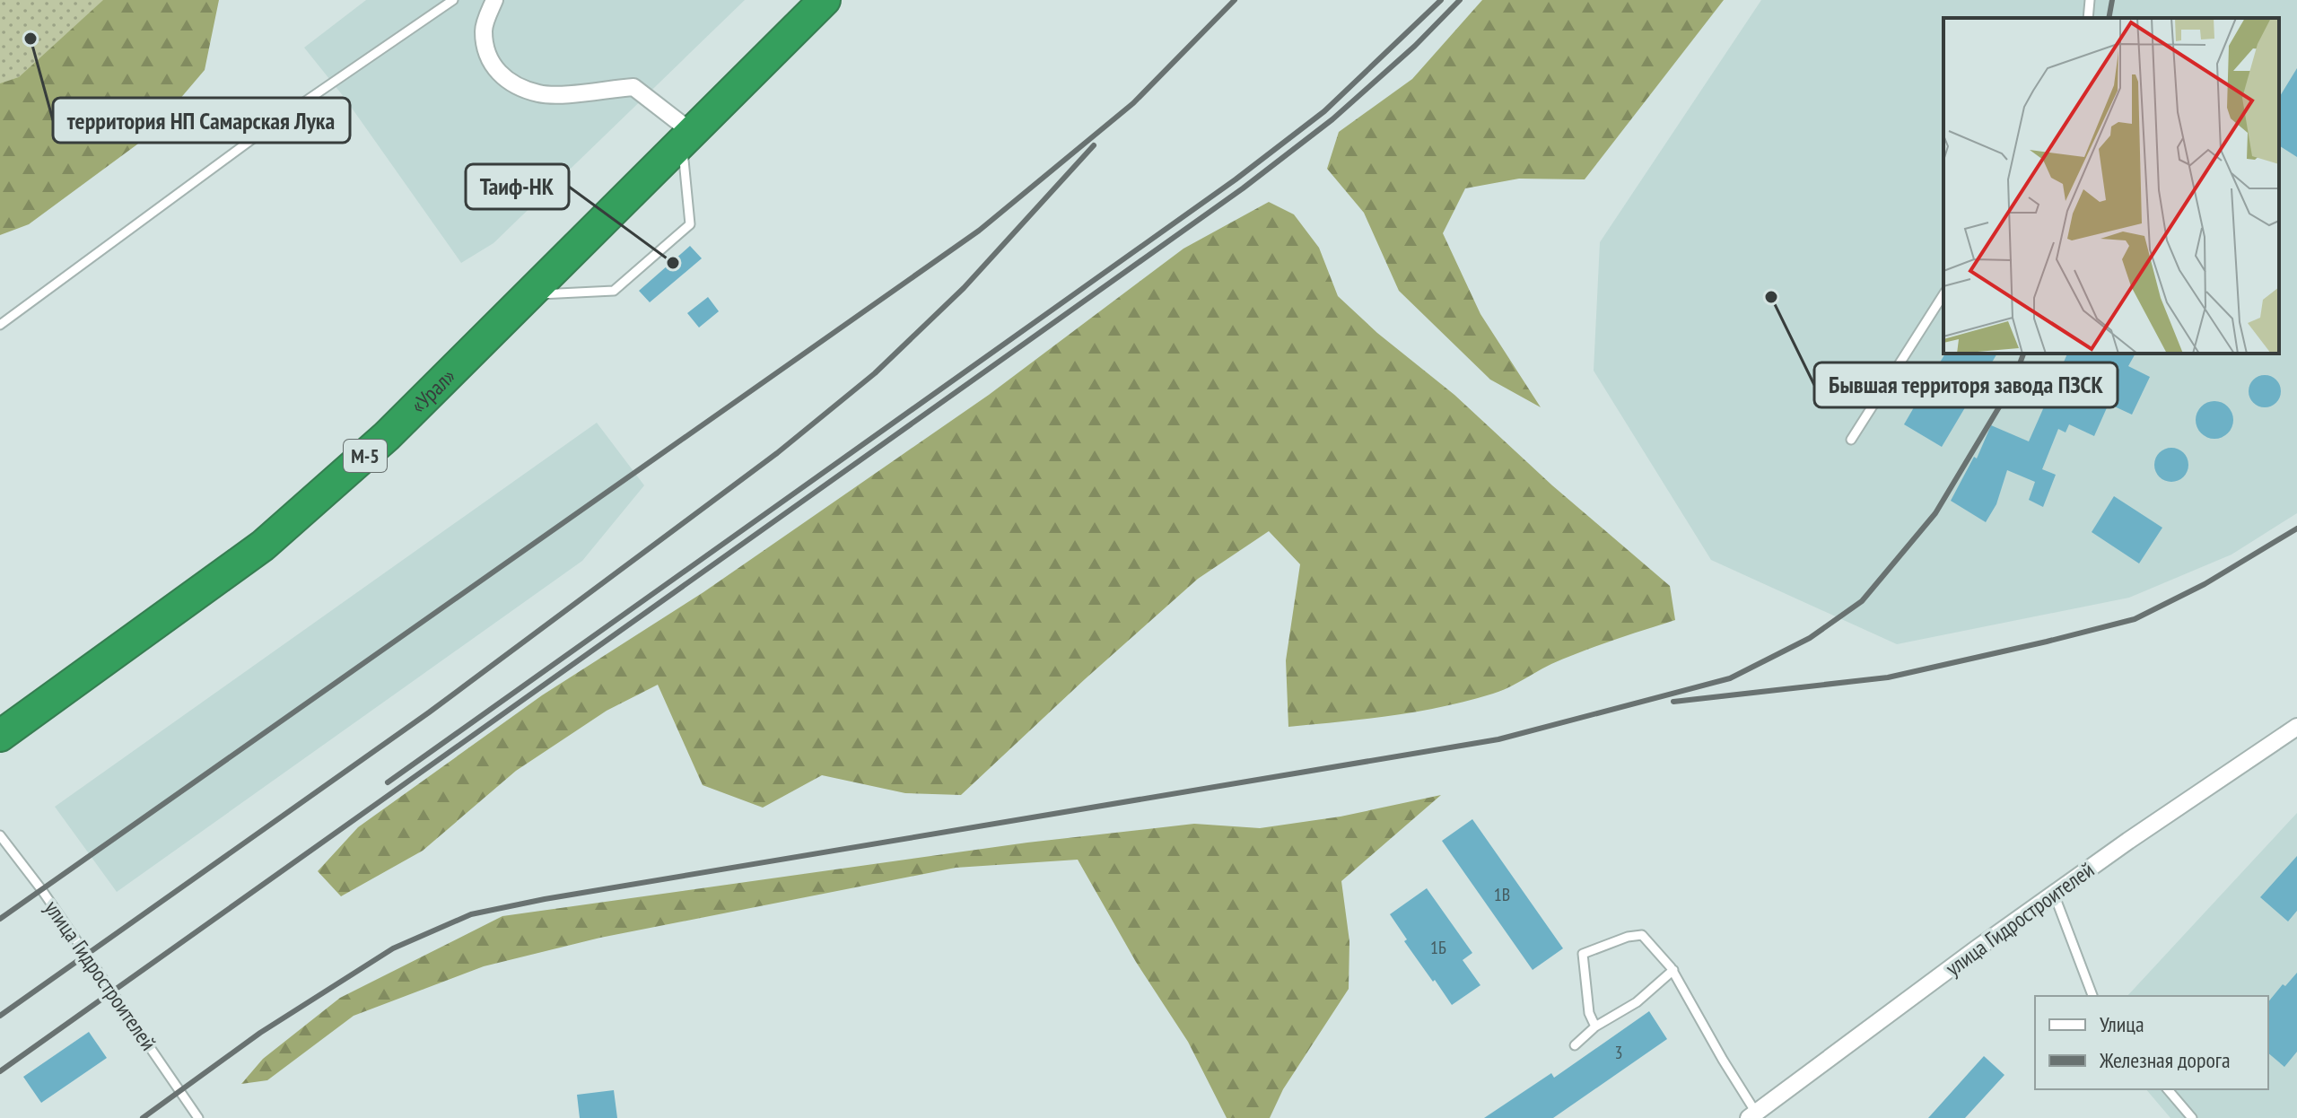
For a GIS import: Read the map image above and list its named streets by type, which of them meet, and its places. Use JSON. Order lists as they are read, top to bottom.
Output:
{
  "streets": {
    "highway": ["«Урал»", "М-5"],
    "street": ["улица Гидростроителей"]
  },
  "places": ["территория НП Самарская Лука", "Таиф-НК", "Бывшая территоря завода ПЗСК"],
  "house_numbers": ["1В", "1Б", "3"],
  "legend": ["Улица", "Железная дорога"]
}
